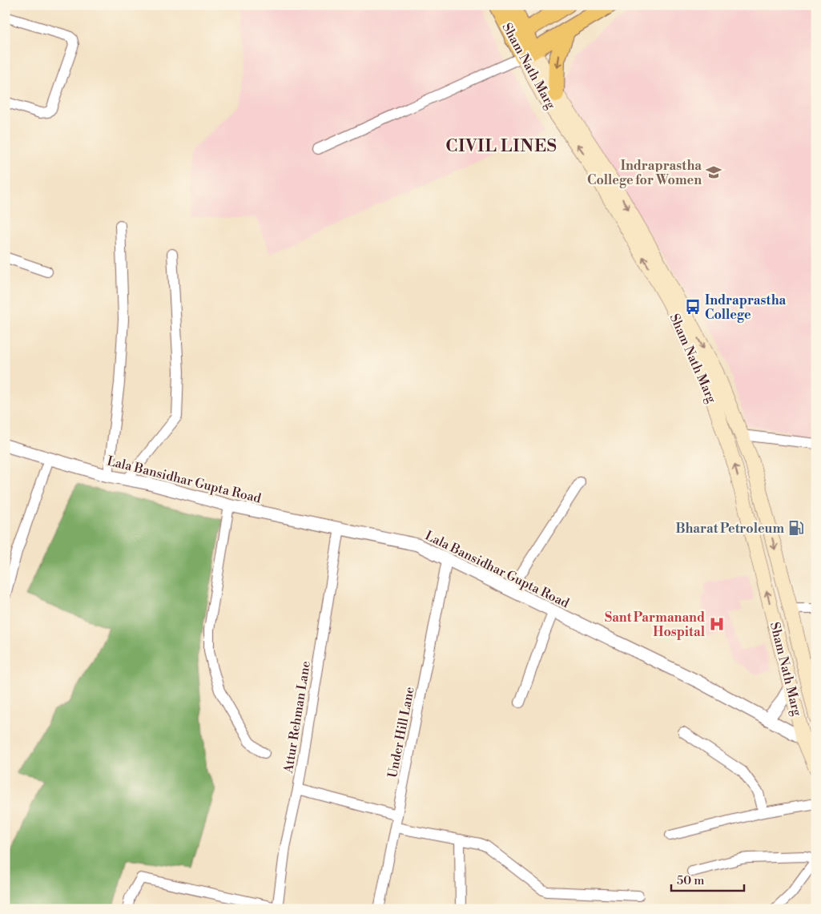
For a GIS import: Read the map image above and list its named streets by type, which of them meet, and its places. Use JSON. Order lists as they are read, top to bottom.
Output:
{
  "streets": {
    "main road": ["Sham Nath Marg"],
    "street": ["Lala Bansidhar Gupta Road", "Attur Rehman Lane", "Under Hill Lane"]
  },
  "crossings": [
    ["Sham Nath Marg", "Lala Bansidhar Gupta Road"],
    ["Lala Bansidhar Gupta Road", "Attur Rehman Lane"],
    ["Lala Bansidhar Gupta Road", "Under Hill Lane"]
  ],
  "districts": ["CIVIL LINES"],
  "places": {
    "school or university": ["Indraprastha College for Women"],
    "bus stop": ["Indraprastha College"],
    "fuel station": ["Bharat Petroleum"],
    "hospital": ["Sant Parmanand Hospital"]
  },
  "scale_bar": "50 m"
}
